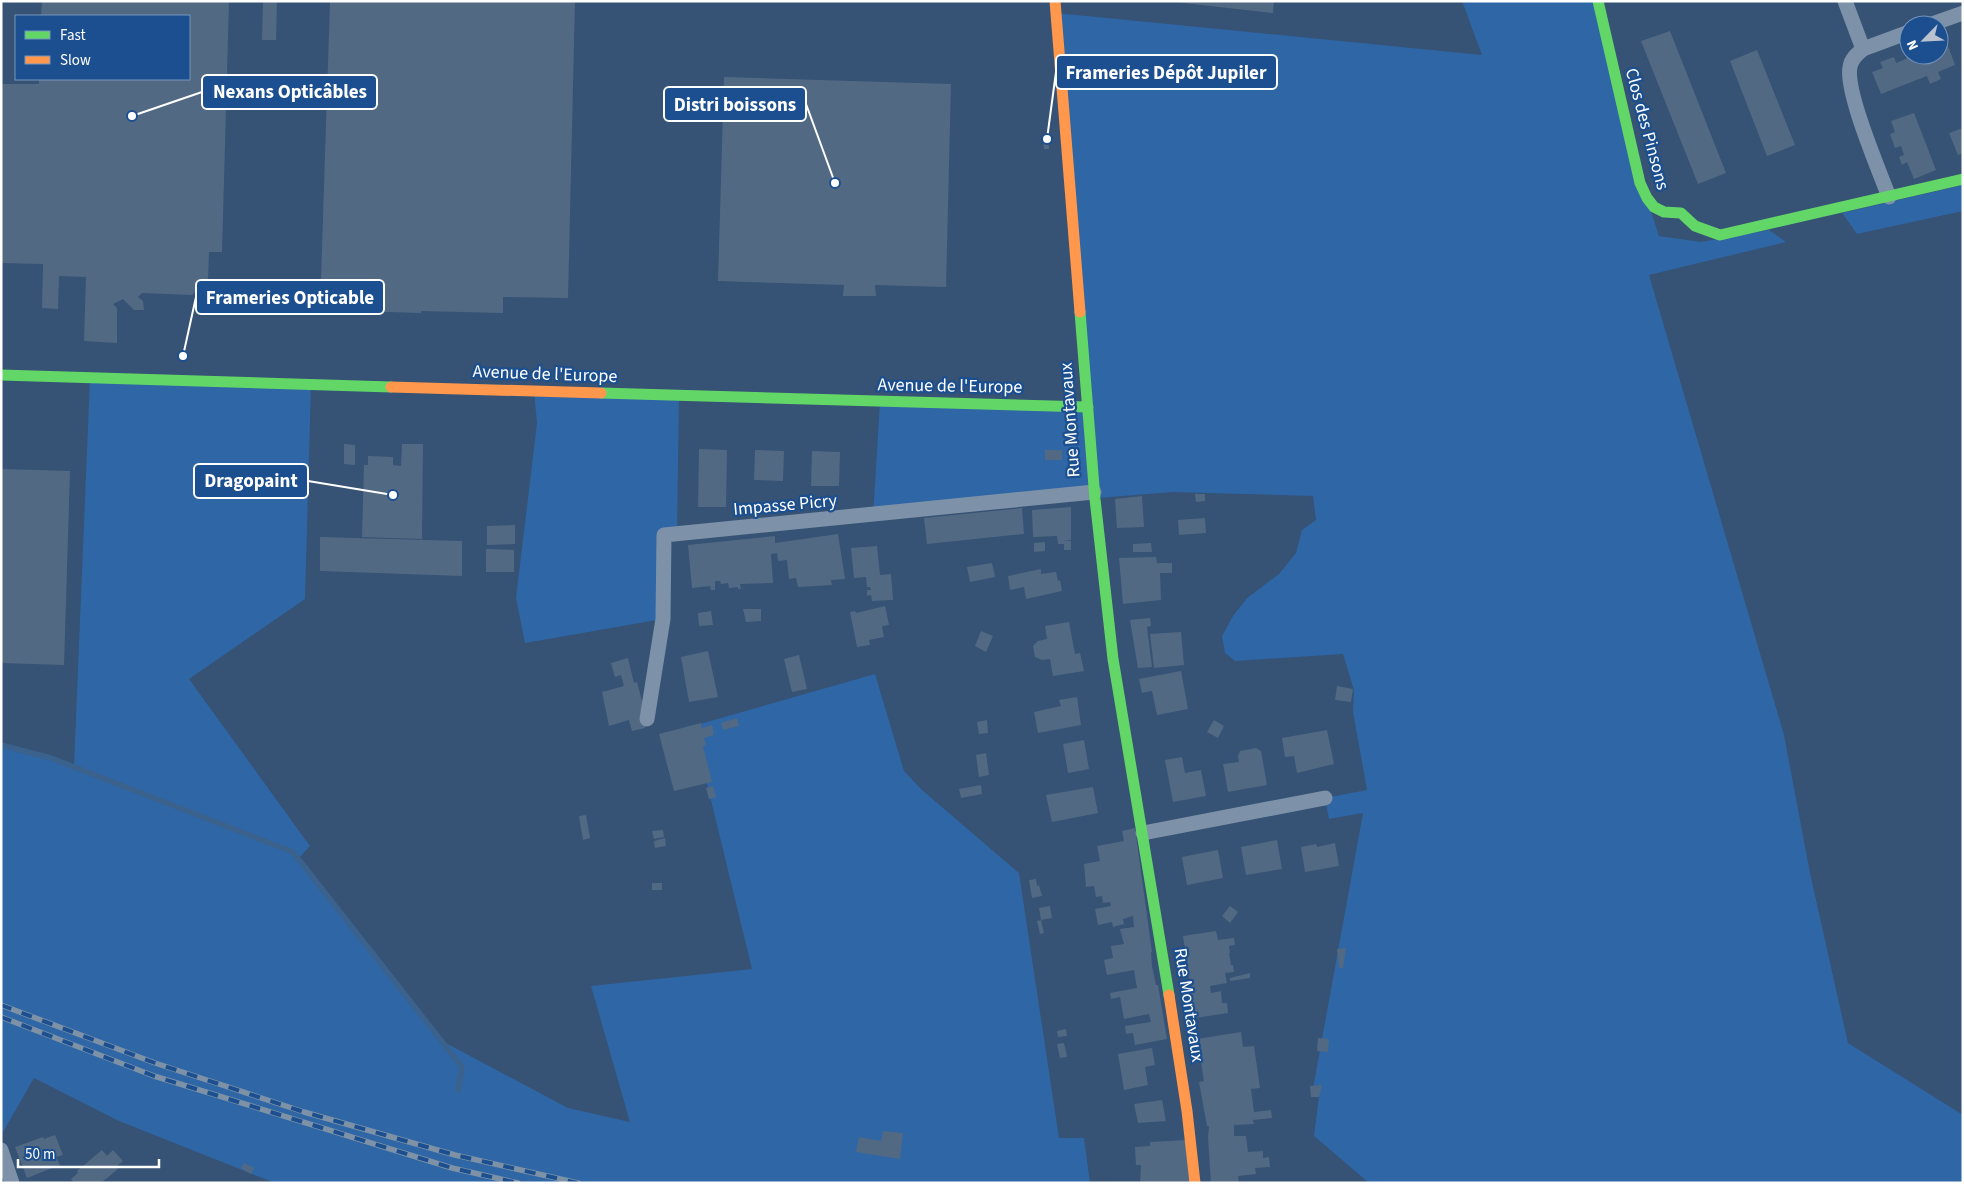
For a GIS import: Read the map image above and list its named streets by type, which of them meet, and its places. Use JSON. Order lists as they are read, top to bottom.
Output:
{
  "streets": {
    "street": [
      "Clos des Pinsons",
      "Avenue de l'Europe",
      "Rue Montavaux",
      "Impasse Picry"
    ]
  },
  "crossings": [
    ["Avenue de l'Europe", "Rue Montavaux"],
    ["Rue Montavaux", "Impasse Picry"]
  ],
  "places": [
    "Nexans Opticâbles",
    "Frameries Dépôt Jupiler",
    "Distri boissons",
    "Frameries Opticable",
    "Dragopaint"
  ],
  "legend": ["Fast", "Slow"],
  "scale_bar": "50 m",
  "north": "bottom left"
}
